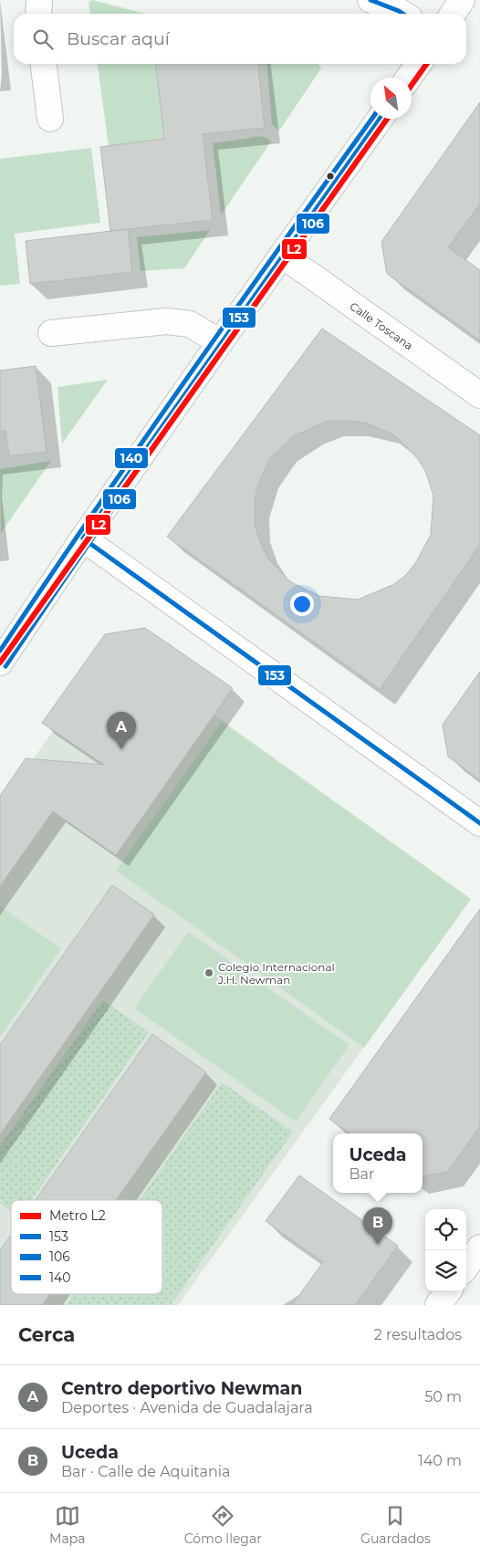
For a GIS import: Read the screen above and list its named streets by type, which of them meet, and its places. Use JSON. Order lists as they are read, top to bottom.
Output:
{
  "streets": {
    "street": ["Calle Toscana"]
  },
  "places": ["Colegio Internacional J.H. Newman"],
  "lines": [
    "transit line 153",
    "metro line L2",
    "transit line 106",
    "transit line 140"
  ],
  "legend": [
    "Metro L2",
    "153",
    "106",
    "140"
  ],
  "north": "top left",
  "page": {
    "search": "Buscar aquí",
    "pins": ["A", "B"],
    "popup": ["Uceda", "Bar"],
    "heading": ["Cerca", "2 resultados"],
    "list": [
      {
        "mark": "A",
        "name": "Centro deportivo Newman",
        "note": "Deportes · Avenida de Guadalajara",
        "value": "50 m"
      },
      {
        "mark": "B",
        "name": "Uceda",
        "note": "Bar · Calle de Aquitania",
        "value": "140 m"
      }
    ],
    "nav": ["Mapa", "Cómo llegar", "Guardados"]
  }
}
